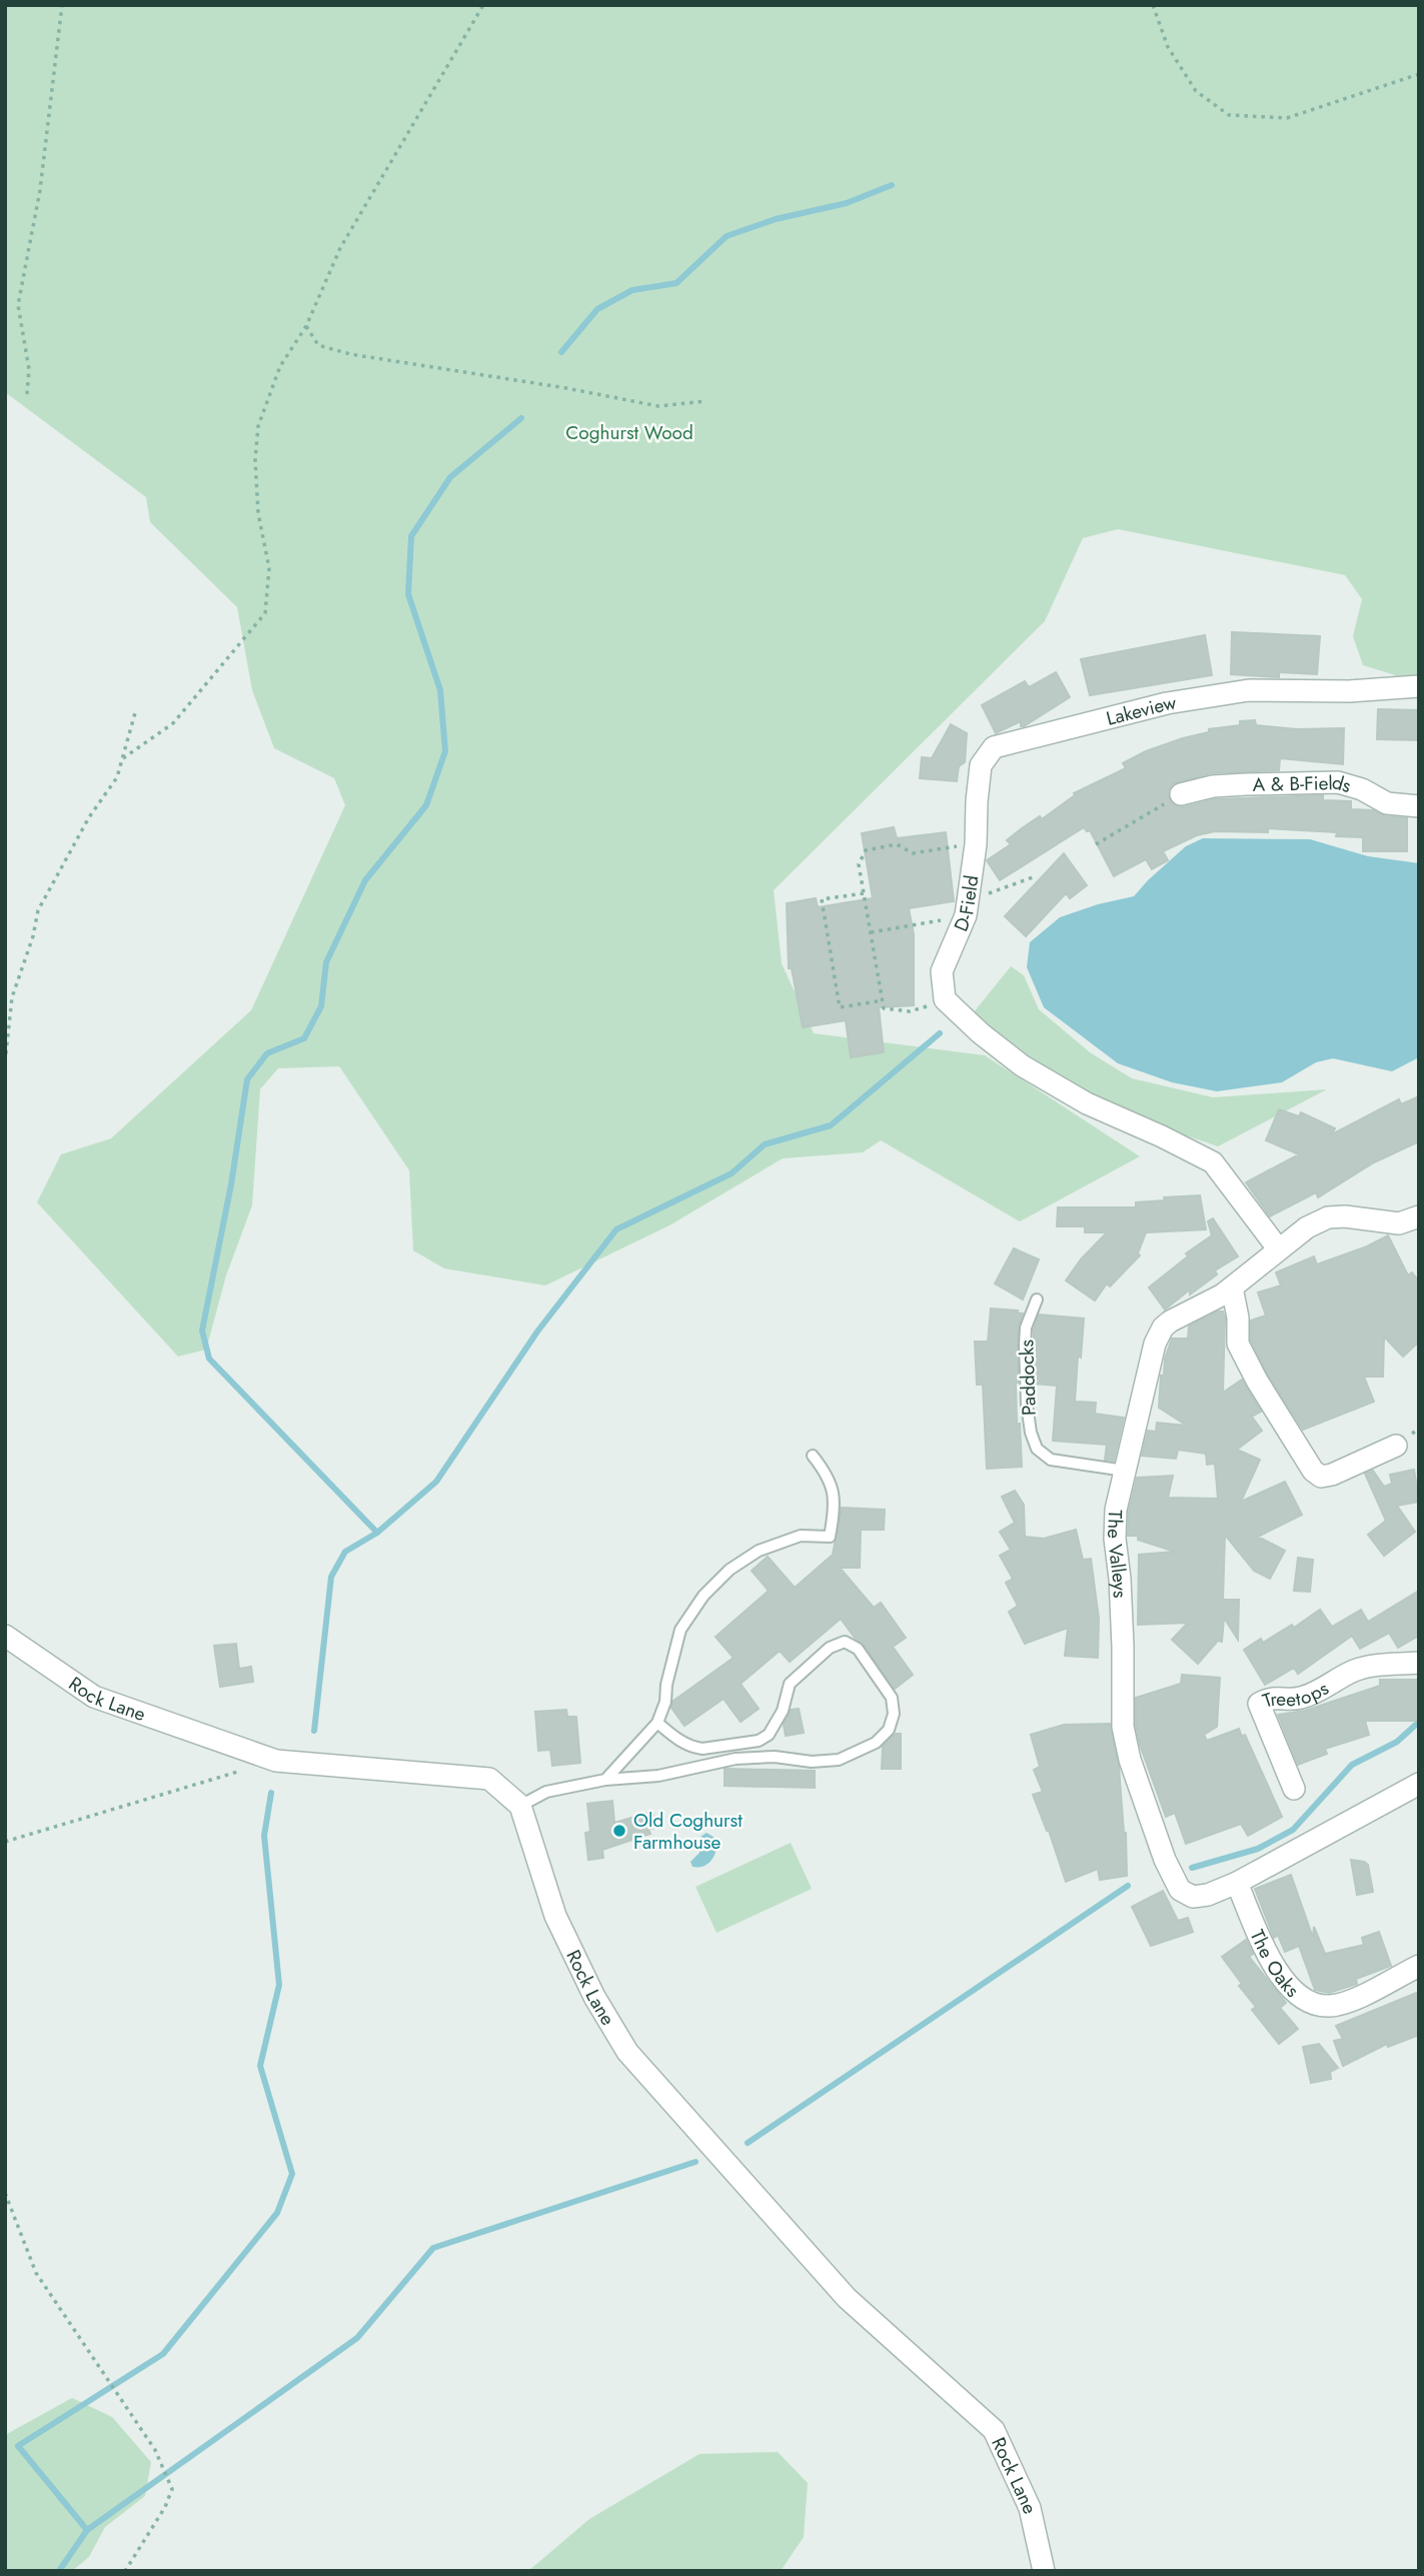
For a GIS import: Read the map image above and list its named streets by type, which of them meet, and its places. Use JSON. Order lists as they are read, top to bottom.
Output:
{
  "streets": {
    "street": [
      "Lakeview",
      "A & B-Fields",
      "D-Field",
      "The Valleys",
      "Treetops",
      "Rock Lane",
      "The Oaks"
    ],
    "lane": ["Paddocks"]
  },
  "crossings": [
    ["Lakeview", "D-Field"],
    ["Paddocks", "The Valleys"],
    ["The Valleys", "The Oaks"]
  ],
  "parks": ["Coghurst Wood"],
  "places": ["Old Coghurst Farmhouse"]
}
